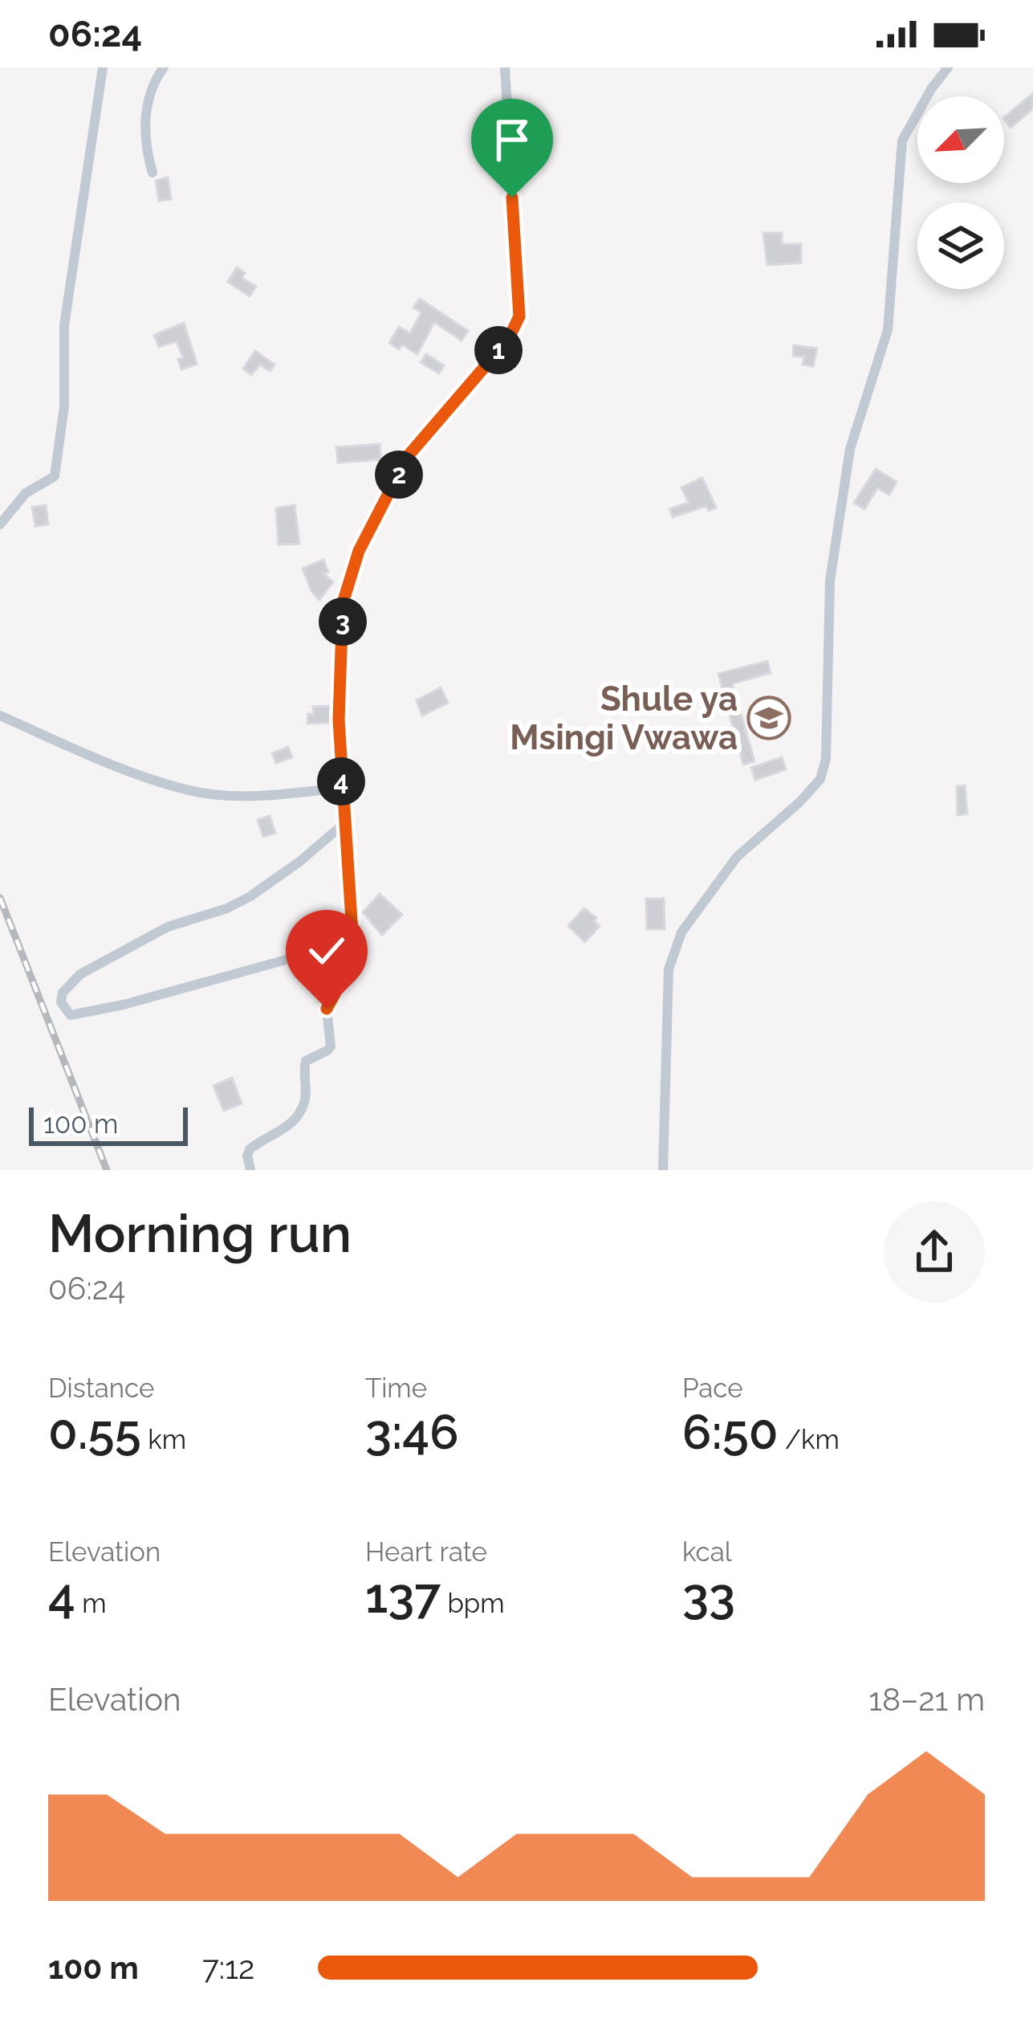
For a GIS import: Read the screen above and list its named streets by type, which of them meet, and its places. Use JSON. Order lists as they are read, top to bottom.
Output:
{
  "places": {
    "school or university": ["Shule ya Msingi Vwawa"]
  },
  "scale_bar": "100 m",
  "north": "bottom left",
  "page": {
    "status": "06:24",
    "pins": [
      "1",
      "2",
      "3",
      "4"
    ],
    "scale": "100 m",
    "heading": ["Morning run", "06:24"],
    "stats": [
      ["Distance", "0.55 km"],
      ["Time", "3:46"],
      ["Pace", "6:50 /km"],
      ["Elevation", "4 m"],
      ["Heart rate", "137 bpm"],
      ["kcal", "33"]
    ],
    "chart": ["Elevation", "18–21 m"],
    "list": [
      {
        "name": "100 m",
        "note": "7:12"
      }
    ]
  }
}
